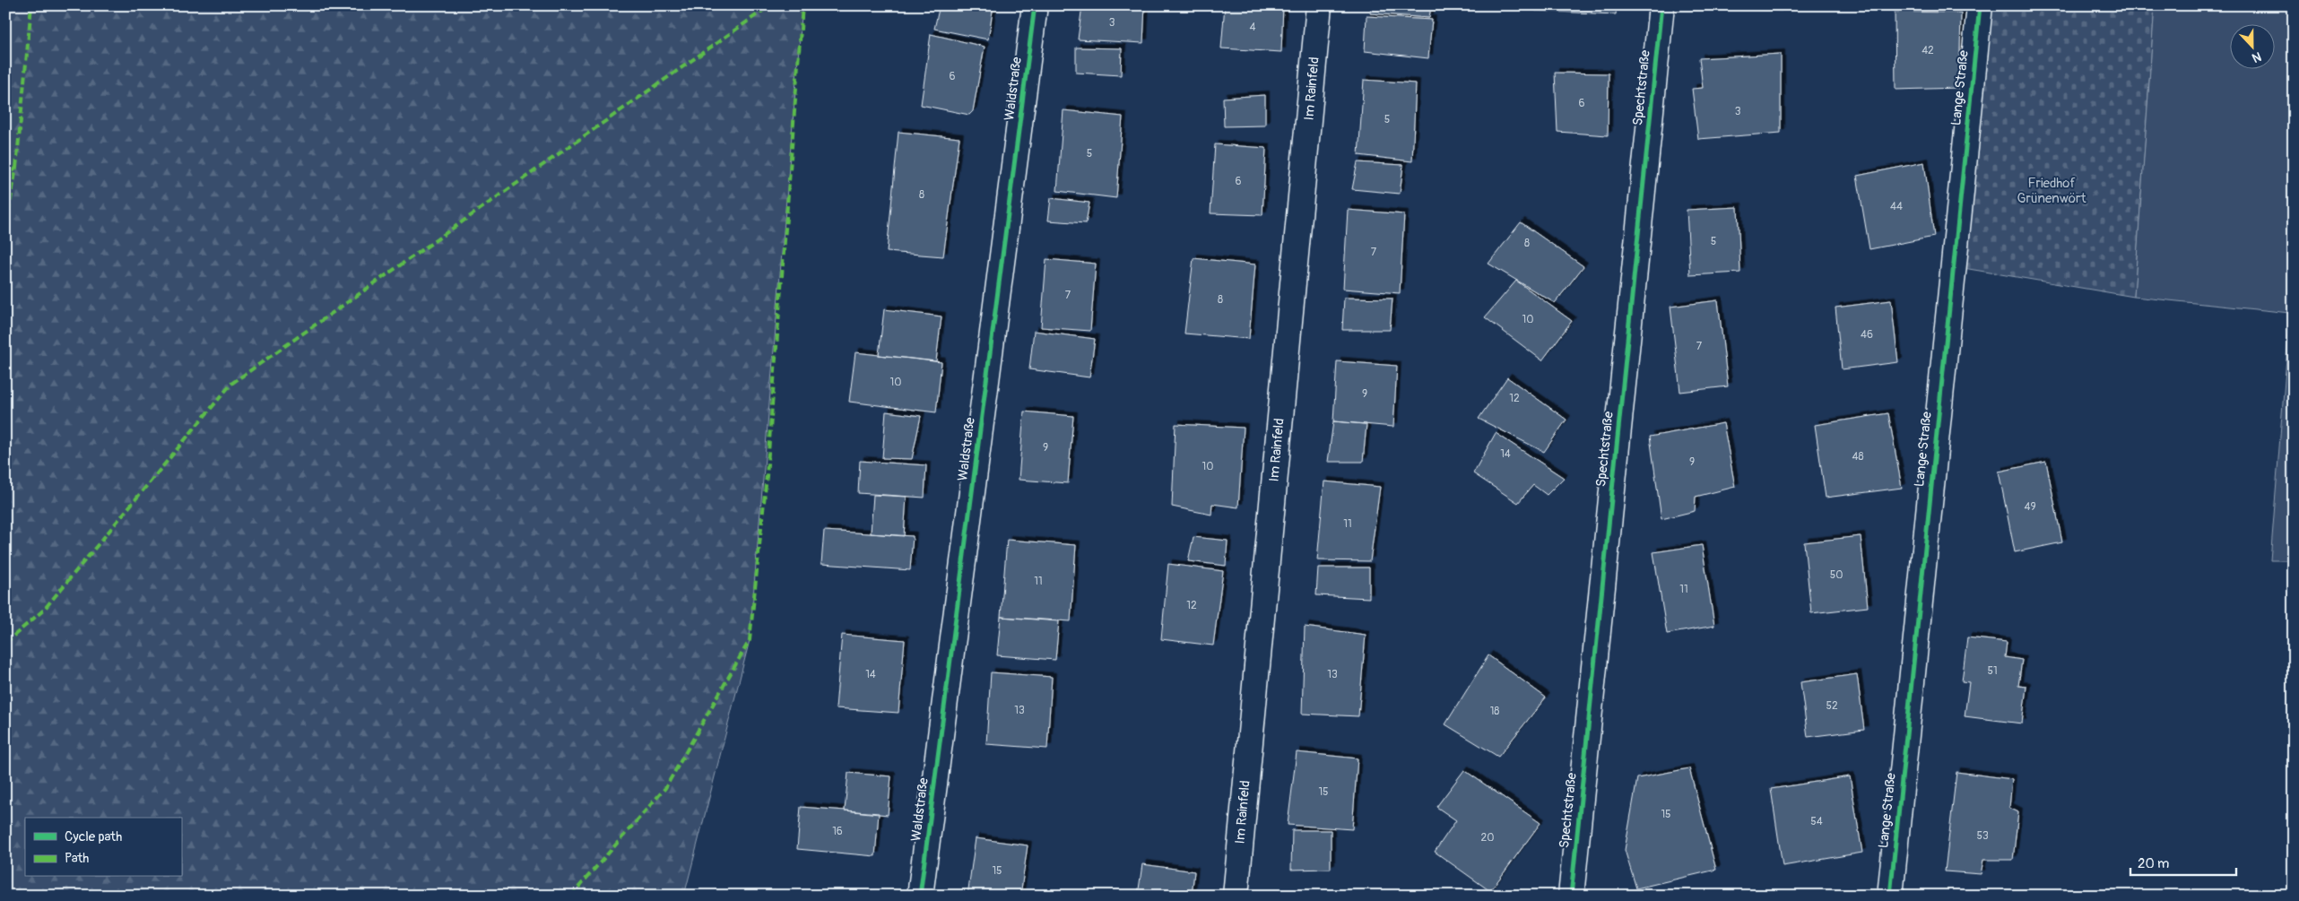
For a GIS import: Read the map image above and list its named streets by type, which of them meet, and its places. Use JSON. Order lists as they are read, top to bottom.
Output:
{
  "streets": {
    "street": [
      "Spechtstraße",
      "Lange Straße",
      "Waldstraße",
      "Im Rainfeld"
    ]
  },
  "parks": ["Friedhof Grünenwört"],
  "house_numbers": [
    "3",
    "4",
    "42",
    "6",
    "6",
    "3",
    "5",
    "5",
    "6",
    "8",
    "44",
    "5",
    "8",
    "7",
    "7",
    "8",
    "10",
    "46",
    "7",
    "10",
    "9",
    "12",
    "9",
    "14",
    "48",
    "9",
    "10",
    "49",
    "11",
    "50",
    "11",
    "11",
    "12",
    "51",
    "14",
    "13",
    "52",
    "13",
    "18",
    "15",
    "15",
    "54",
    "16",
    "53",
    "20",
    "15"
  ],
  "legend": ["Cycle path", "Path"],
  "scale_bar": "20 m",
  "north": "bottom"
}
